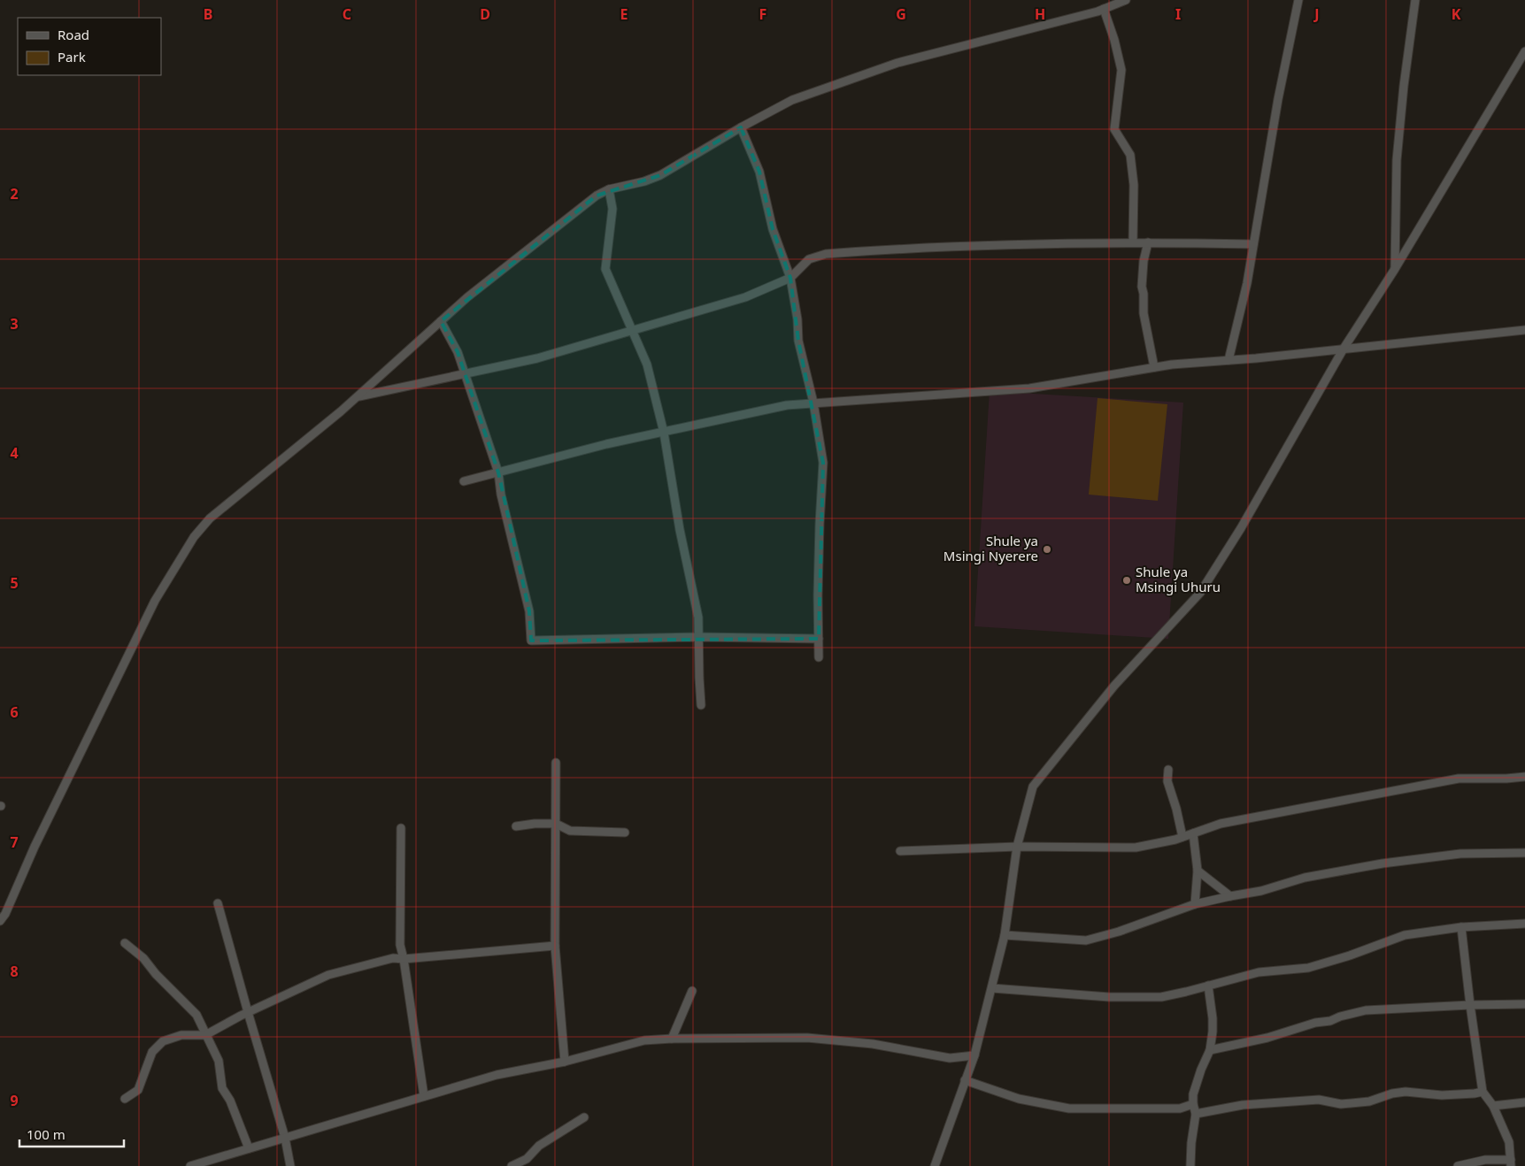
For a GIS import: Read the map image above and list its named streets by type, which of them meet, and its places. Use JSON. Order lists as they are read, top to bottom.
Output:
{
  "places": ["Shule ya Msingi Nyerere", "Shule ya Msingi Uhuru"],
  "legend": ["Road", "Park"],
  "scale_bar": "100 m",
  "grid": {
    "columns": [
      "B",
      "C",
      "D",
      "E",
      "F",
      "G",
      "H",
      "I",
      "J",
      "K"
    ],
    "rows": [
      "2",
      "3",
      "4",
      "5",
      "6",
      "7",
      "8",
      "9"
    ]
  }
}
